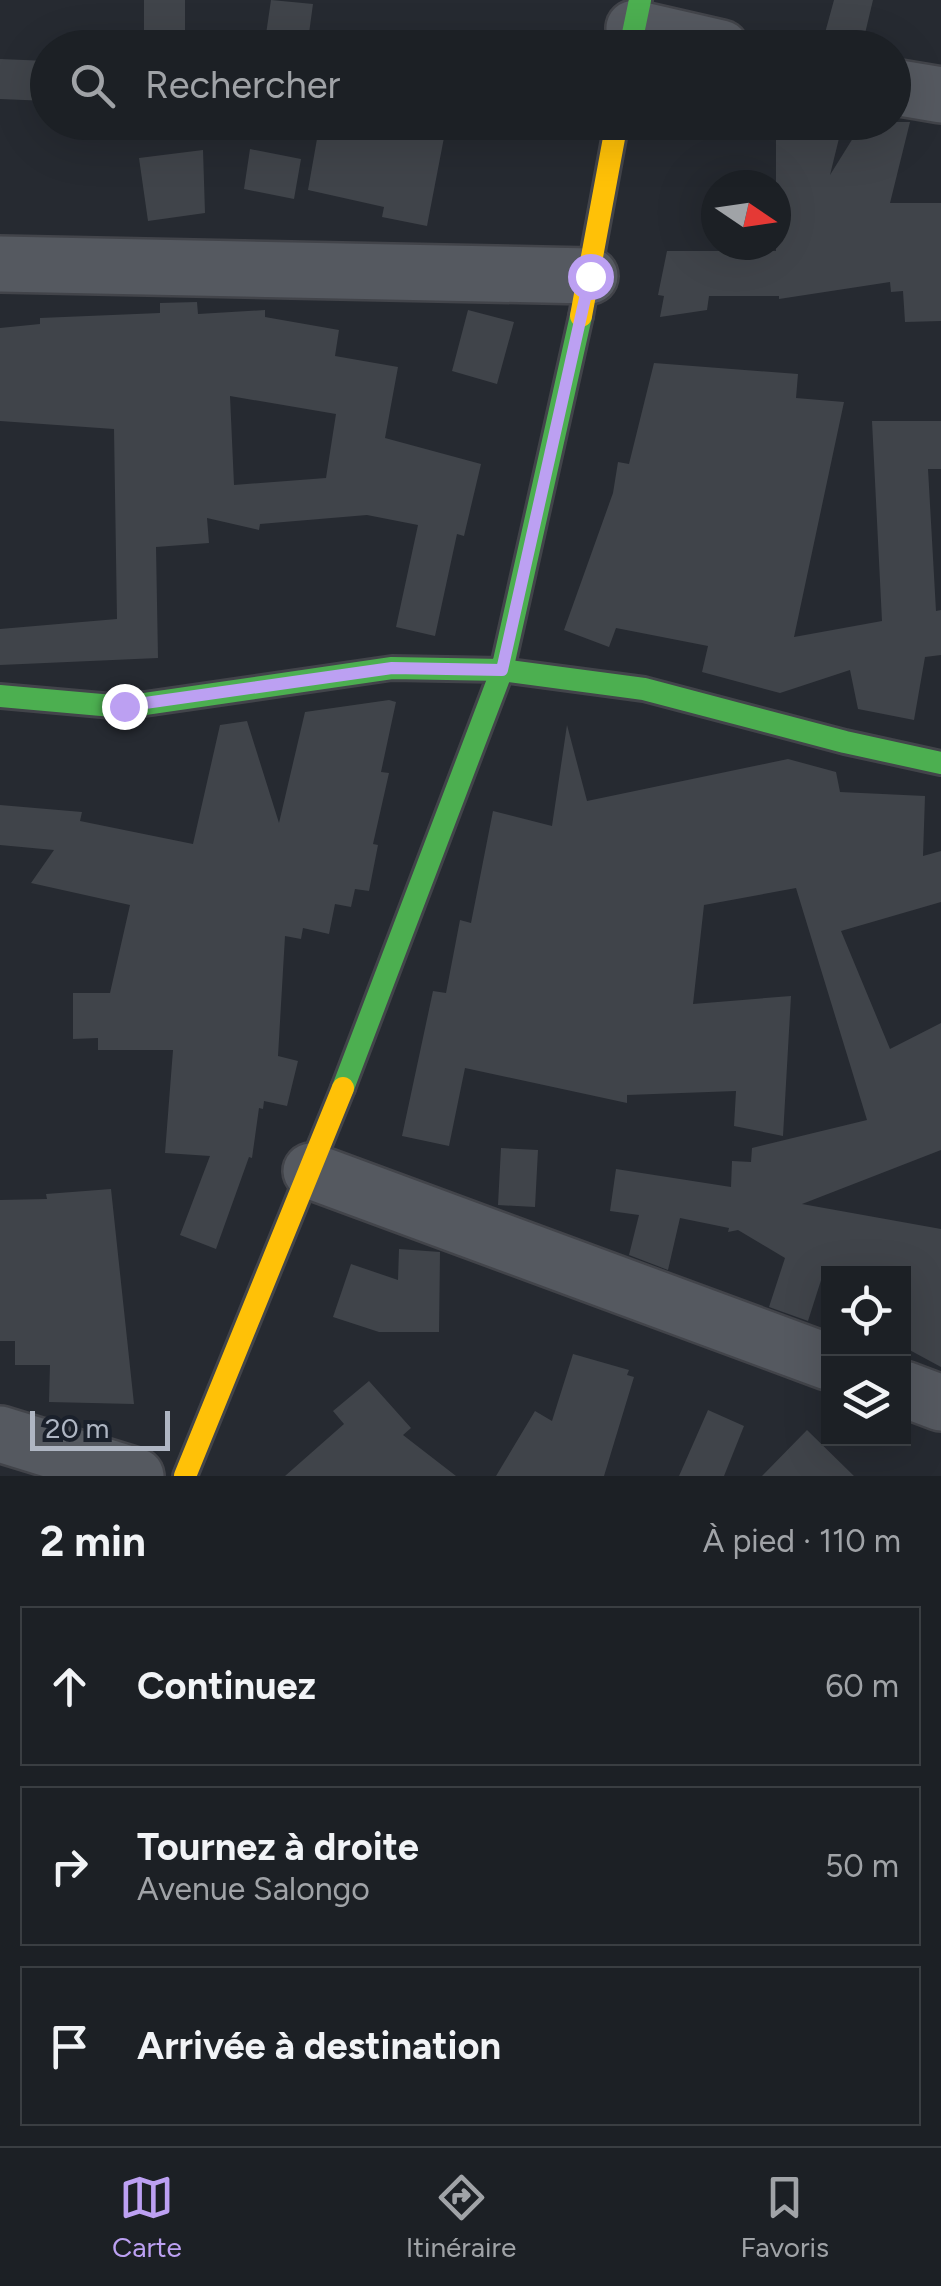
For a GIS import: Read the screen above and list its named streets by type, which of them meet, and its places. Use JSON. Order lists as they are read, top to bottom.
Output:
{
  "scale_bar": "20 m",
  "north": "right",
  "page": {
    "search": "Rechercher",
    "scale": "20 m",
    "heading": ["2 min", "À pied · 110 m"],
    "list": [
      ["Continuez", "60 m"],
      ["Tournez à droite", "Avenue Salongo", "50 m"],
      "Arrivée à destination"
    ],
    "nav": ["Carte", "Itinéraire", "Favoris"]
  }
}
